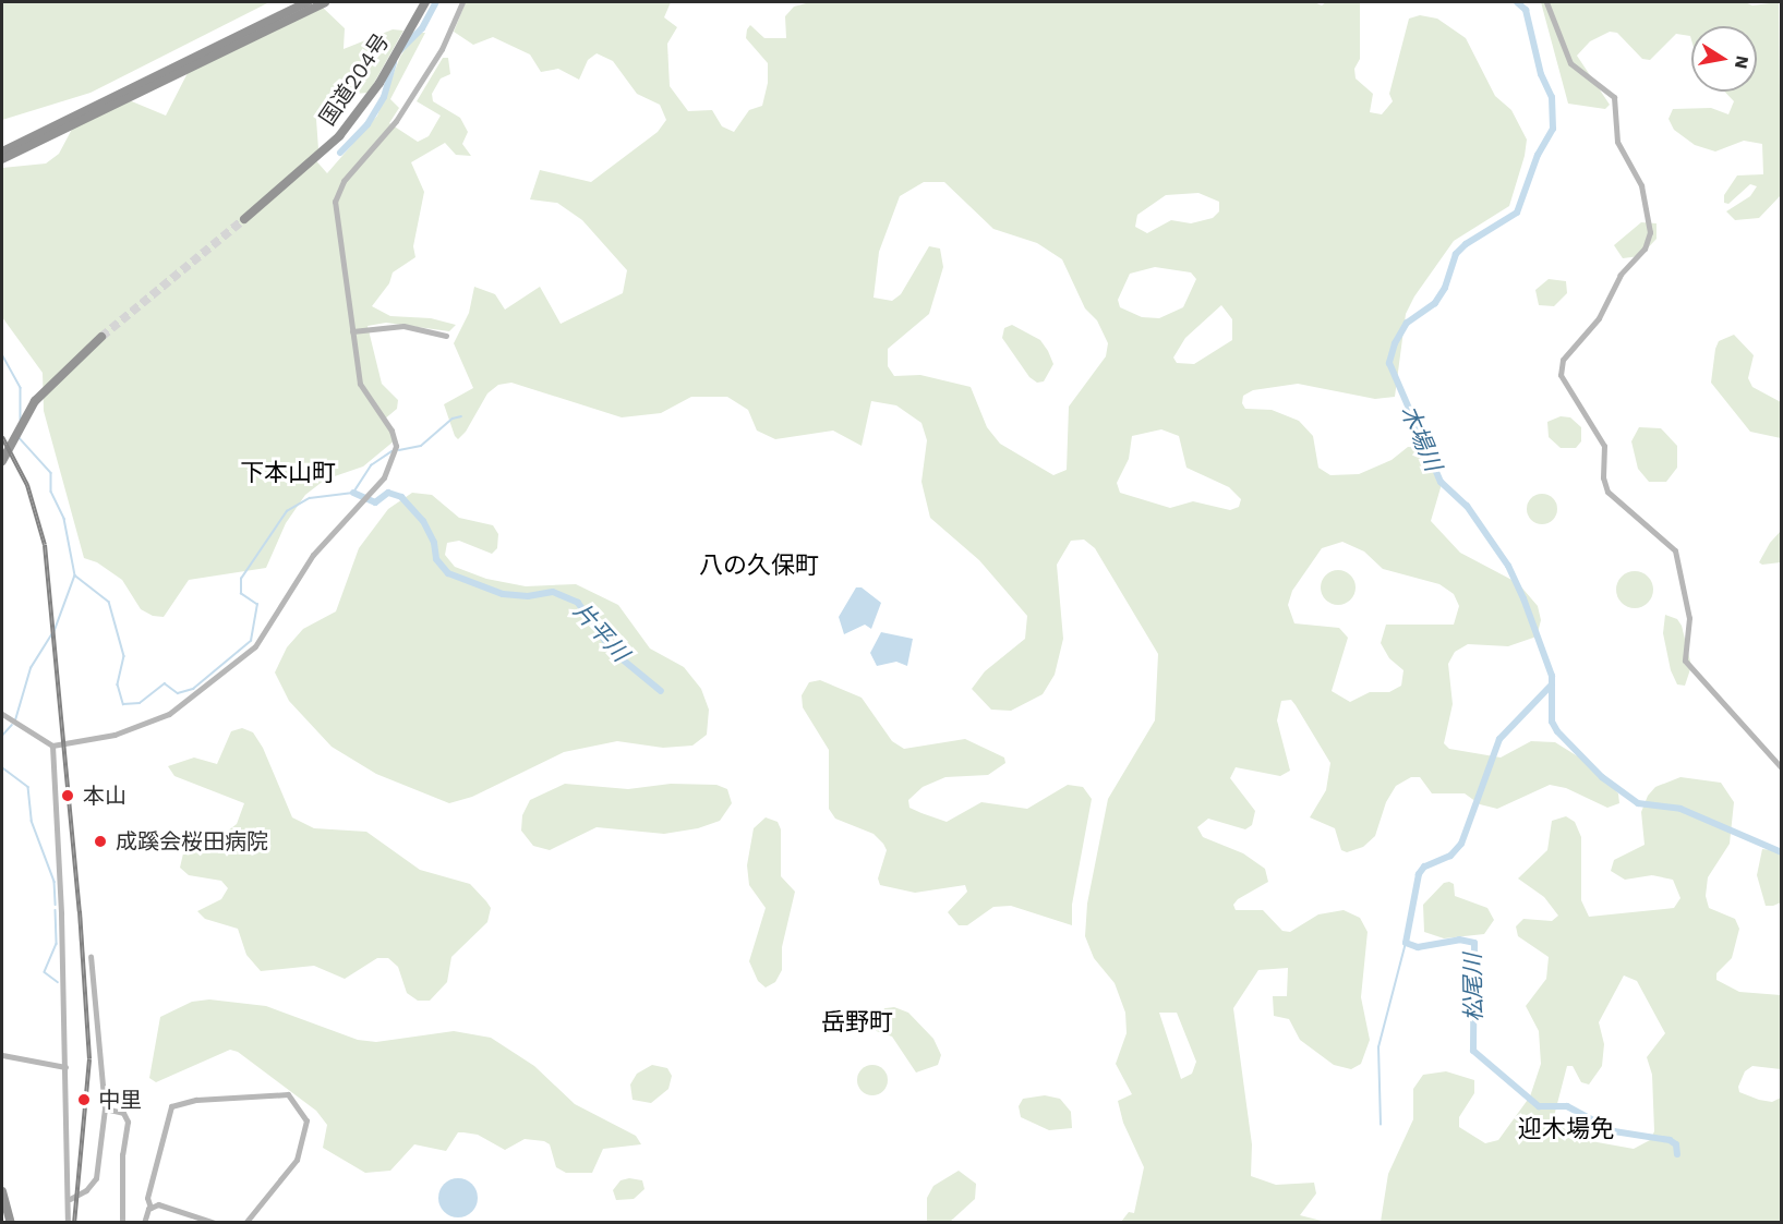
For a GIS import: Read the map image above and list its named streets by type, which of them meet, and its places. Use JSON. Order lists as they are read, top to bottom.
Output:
{
  "streets": {
    "highway": ["国道204号"]
  },
  "districts": [
    "下本山町",
    "八の久保町",
    "岳野町",
    "迎木場免"
  ],
  "water": ["木場川", "片平川", "松尾川"],
  "places": ["本山", "成蹊会桜田病院", "中里"],
  "north": "right"
}
